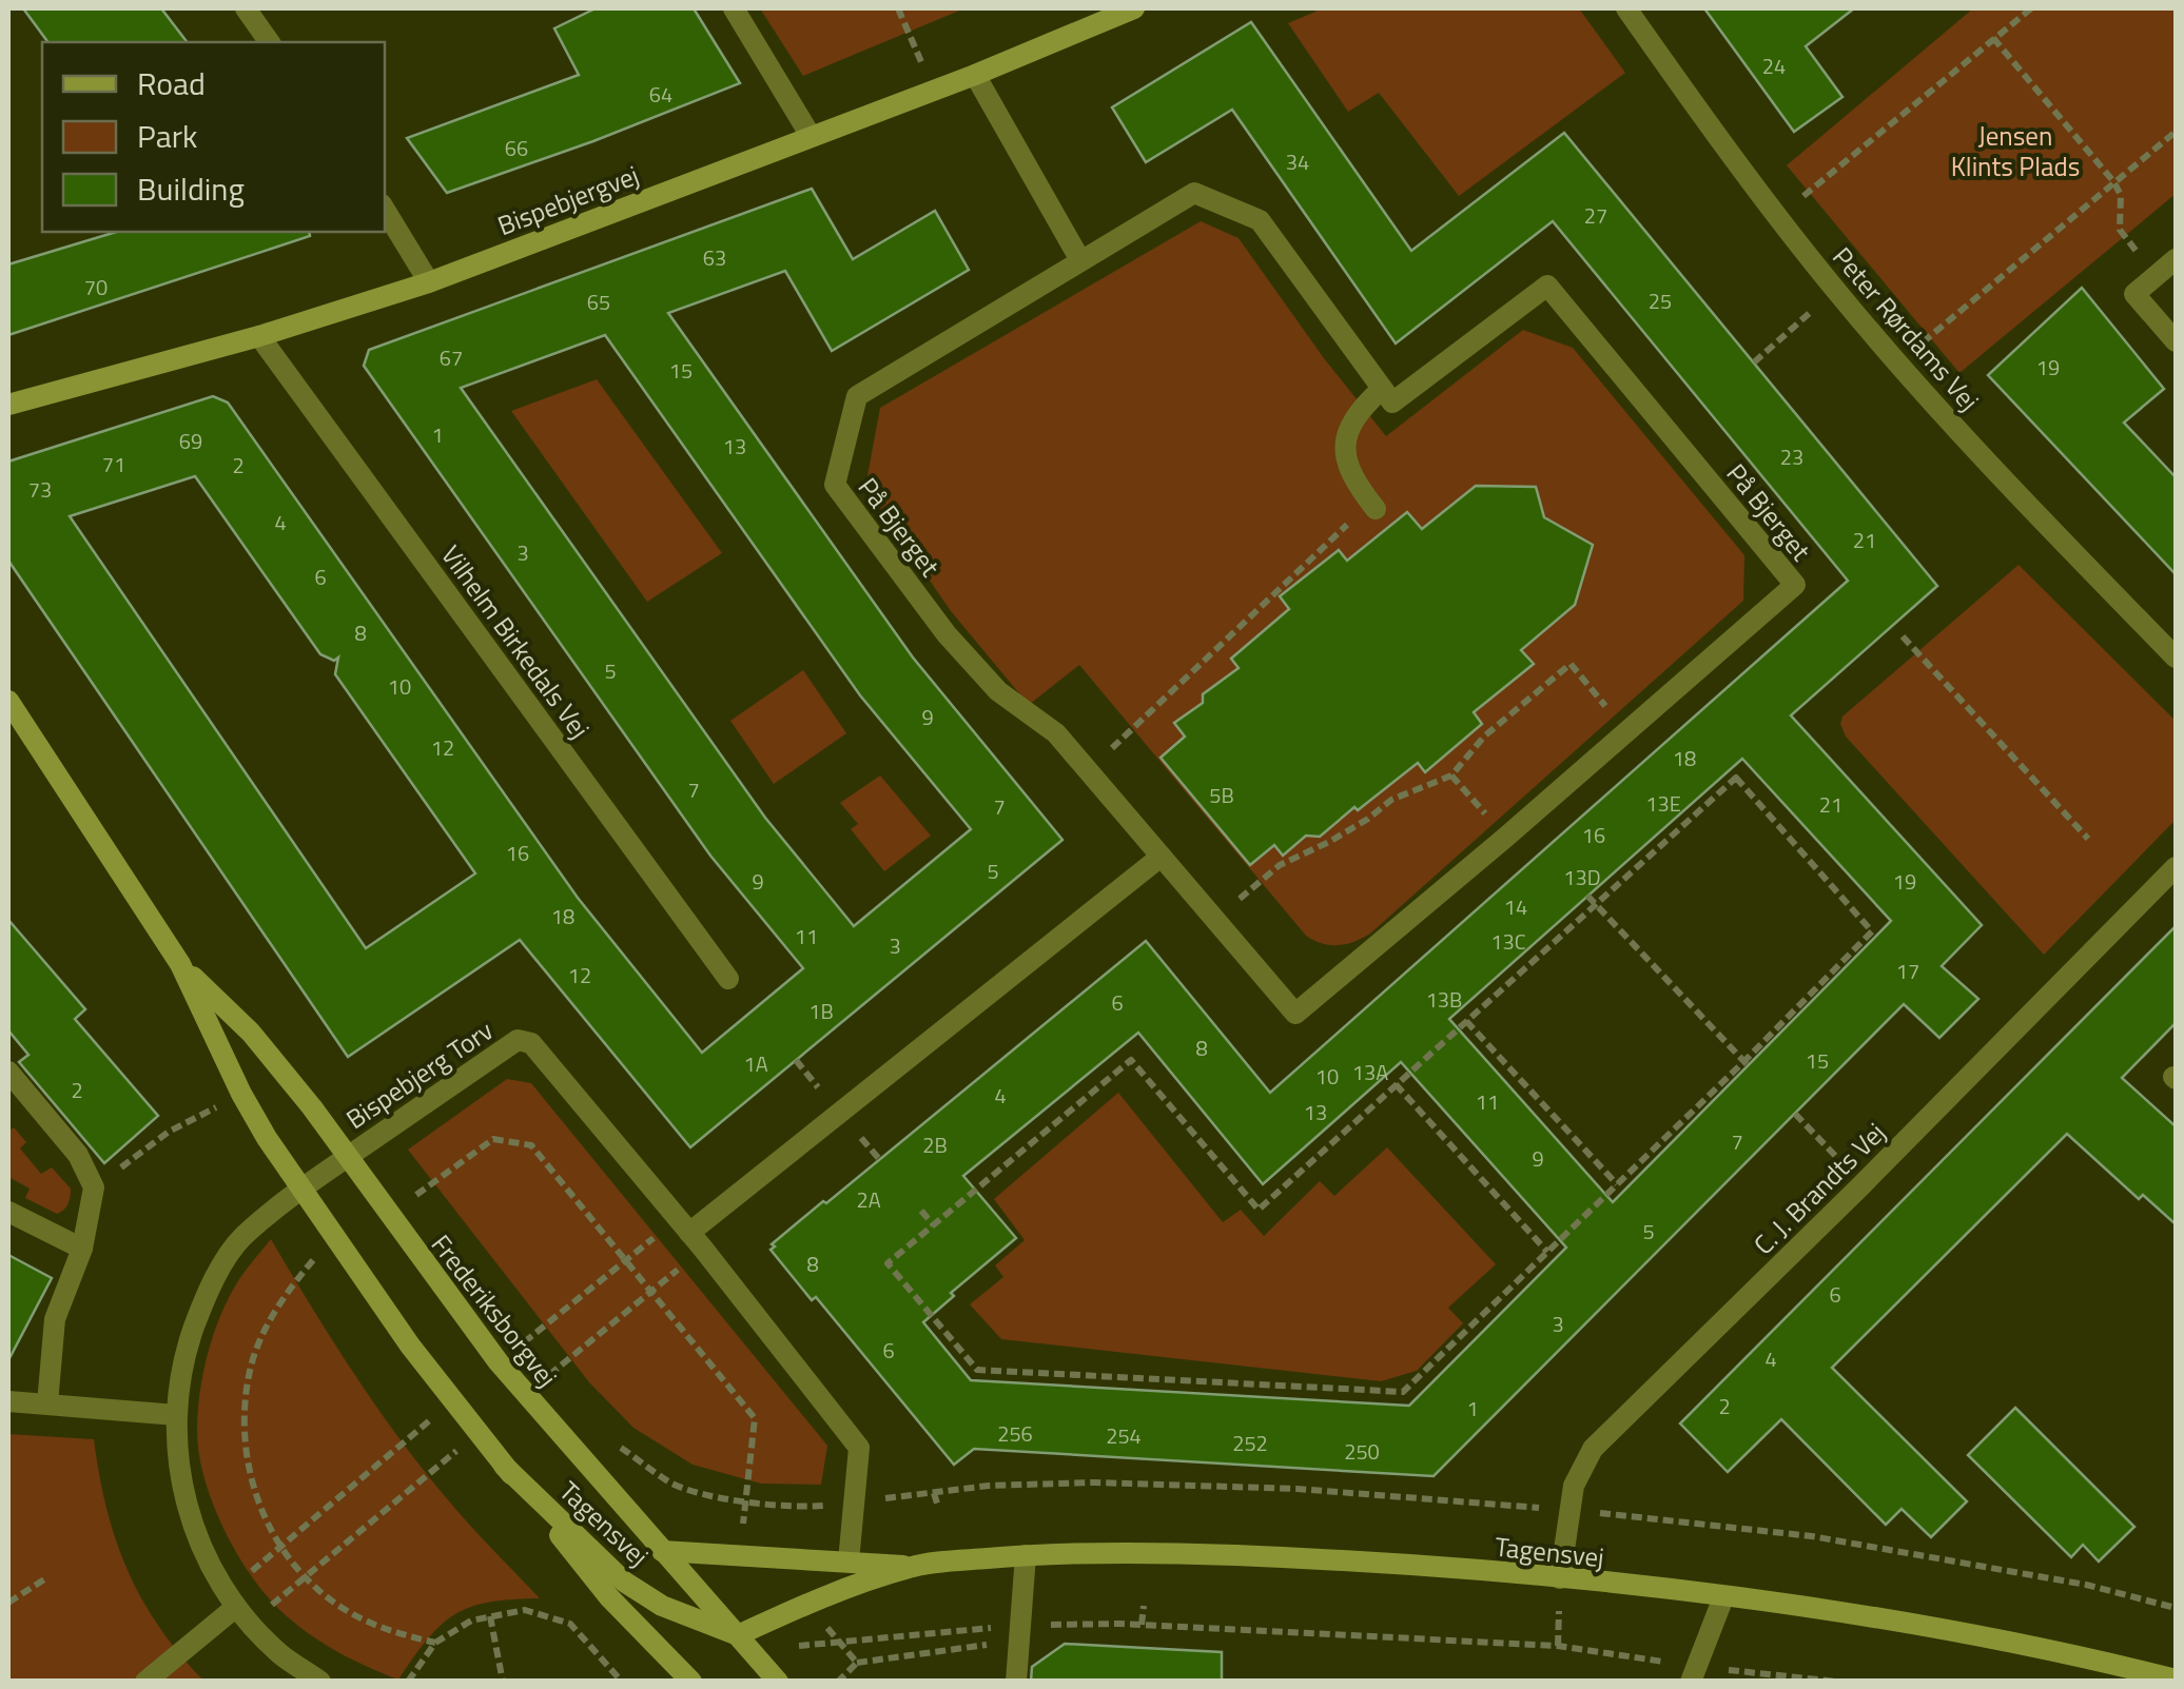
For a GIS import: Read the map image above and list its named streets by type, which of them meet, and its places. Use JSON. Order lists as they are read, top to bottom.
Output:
{
  "streets": {
    "street": [
      "Bispebjergvej",
      "Peter Rørdams Vej",
      "På Bjerget",
      "Vilhelm Birkedals Vej",
      "Bispebjerg Torv",
      "C. J. Brandts Vej",
      "Frederiksborgvej",
      "Tagensvej"
    ]
  },
  "crossings": [
    ["Bispebjergvej", "Vilhelm Birkedals Vej"],
    ["Bispebjerg Torv", "Frederiksborgvej"],
    ["Bispebjerg Torv", "Tagensvej"],
    ["C. J. Brandts Vej", "Tagensvej"],
    ["Frederiksborgvej", "Tagensvej"]
  ],
  "parks": ["Jensen Klints Plads"],
  "house_numbers": [
    "24",
    "64",
    "66",
    "34",
    "27",
    "63",
    "70",
    "25",
    "65",
    "67",
    "19",
    "15",
    "1",
    "69",
    "13",
    "23",
    "71",
    "2",
    "73",
    "4",
    "21",
    "3",
    "6",
    "8",
    "5",
    "10",
    "9",
    "12",
    "18",
    "7",
    "5B",
    "13E",
    "21",
    "7",
    "16",
    "16",
    "5",
    "13D",
    "9",
    "19",
    "14",
    "18",
    "11",
    "13C",
    "3",
    "17",
    "12",
    "13B",
    "6",
    "1B",
    "8",
    "15",
    "1A",
    "13A",
    "10",
    "2",
    "4",
    "11",
    "13",
    "7",
    "2B",
    "9",
    "2A",
    "5",
    "8",
    "6",
    "3",
    "6",
    "4",
    "2",
    "1",
    "256",
    "254",
    "252",
    "250"
  ],
  "legend": ["Road", "Park", "Building"]
}
